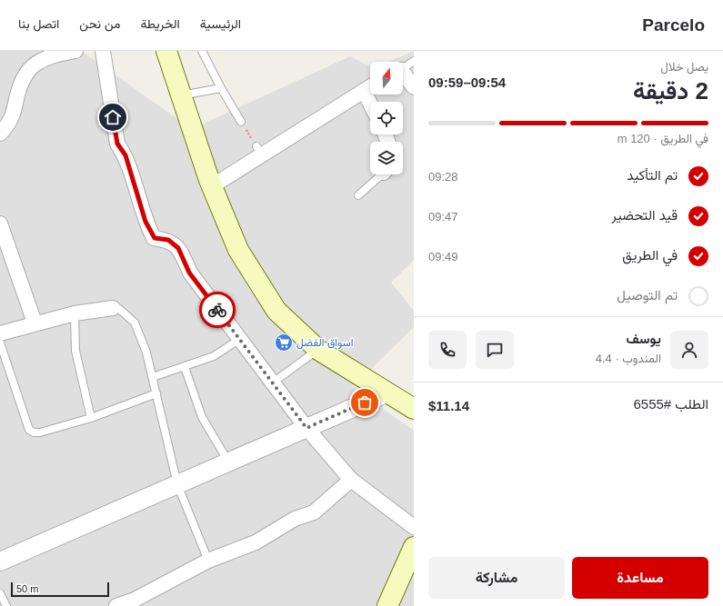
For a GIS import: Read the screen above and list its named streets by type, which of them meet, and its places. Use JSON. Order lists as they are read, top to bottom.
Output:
{
  "places": {
    "supermarket": ["اسواق الفضل"]
  },
  "scale_bar": "50 m",
  "north": "top",
  "page": {
    "header": "Parcelo",
    "nav": [
      "الرئيسية",
      "الخريطة",
      "من نحن",
      "اتصل بنا"
    ],
    "heading": ["2 دقيقة", "يصل خلال", "09:54–09:59"],
    "panel": [
      "يوسف",
      "المندوب · 4.4",
      "الطلب #6555",
      "$11.14"
    ],
    "bar": "في الطريق · 120 m",
    "list": [
      ["تم التأكيد", "09:28"],
      ["قيد التحضير", "09:47"],
      ["في الطريق", "09:49"],
      "تم التوصيل"
    ],
    "buttons": ["مساعدة", "مشاركة"],
    "scale": "50 m"
  }
}
